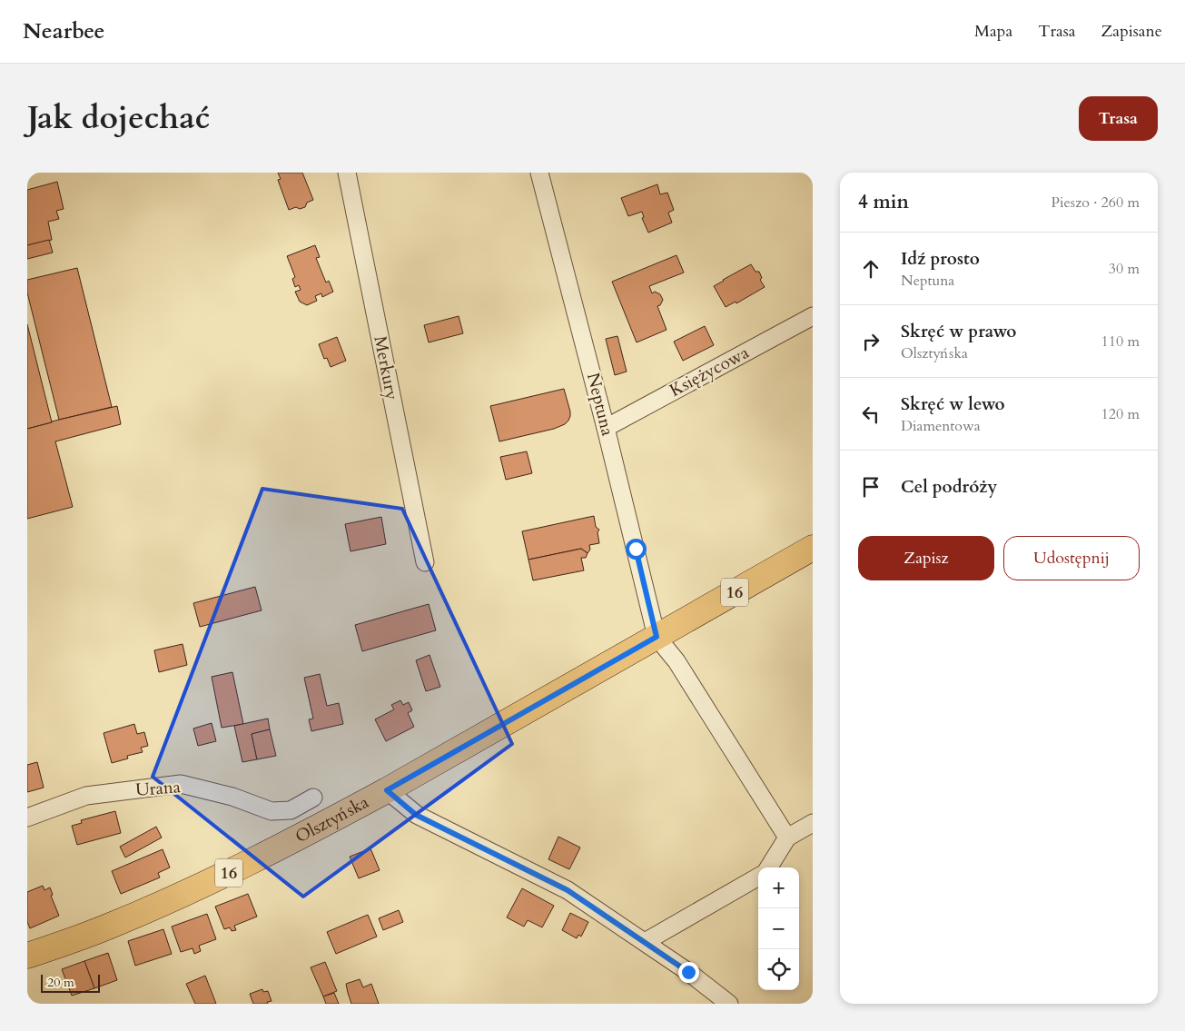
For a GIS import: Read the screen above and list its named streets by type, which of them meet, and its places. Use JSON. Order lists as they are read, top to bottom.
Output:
{
  "streets": {
    "main road": ["16", "Olsztyńska"],
    "street": [
      "Merkury",
      "Księżycowa",
      "Neptuna",
      "Urana"
    ]
  },
  "crossings": [
    ["Księżycowa", "Neptuna"],
    ["Neptuna", "Olsztyńska"]
  ],
  "scale_bar": "20 m",
  "page": {
    "header": "Nearbee",
    "nav": ["Mapa", "Trasa", "Zapisane"],
    "title": "Jak dojechać",
    "buttons": [
      "Trasa",
      ["Zapisz", "Udostępnij"]
    ],
    "heading": ["4 min", "Pieszo · 260 m"],
    "list": [
      ["Idź prosto", "Neptuna", "30 m"],
      ["Skręć w prawo", "Olsztyńska", "110 m"],
      ["Skręć w lewo", "Diamentowa", "120 m"],
      "Cel podróży"
    ],
    "map_buttons": ["+", "−"],
    "scale": "20 m"
  }
}
